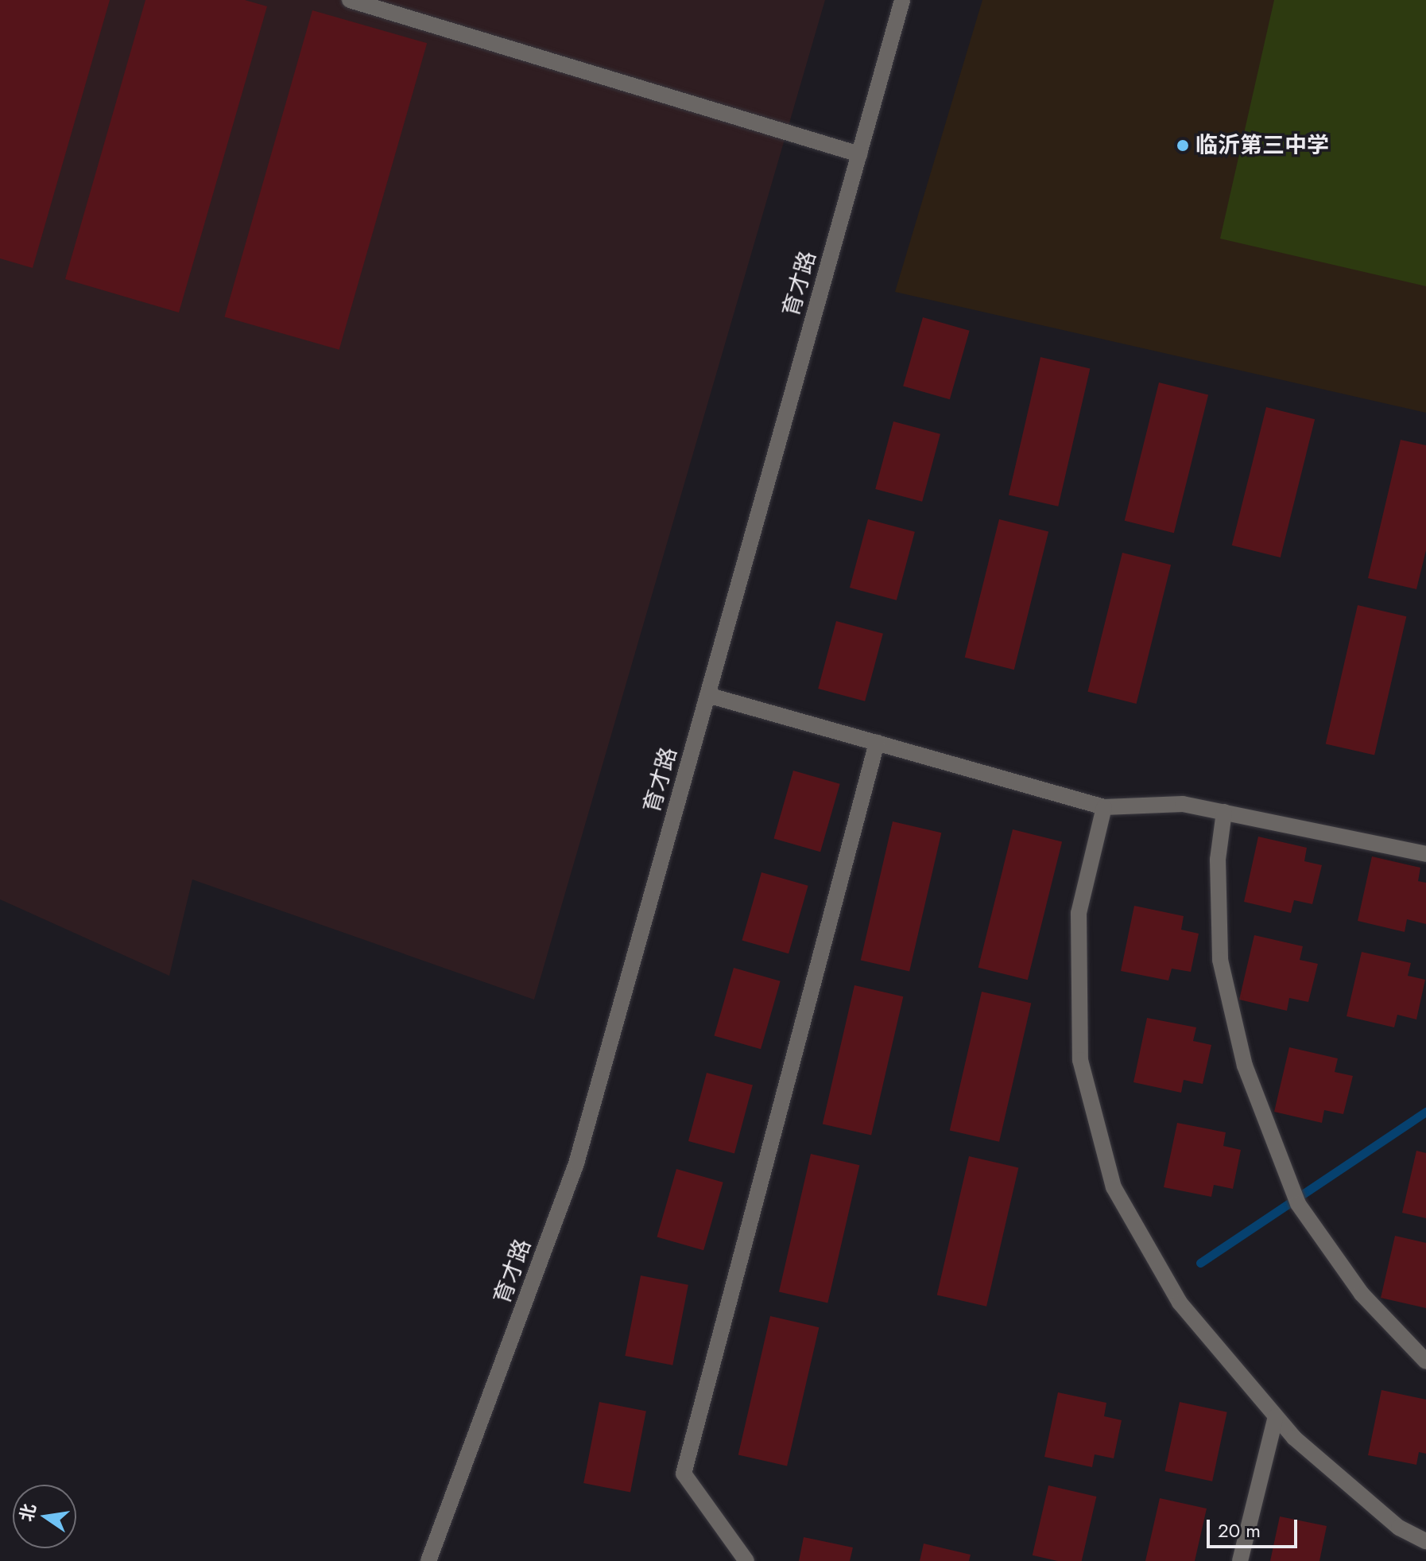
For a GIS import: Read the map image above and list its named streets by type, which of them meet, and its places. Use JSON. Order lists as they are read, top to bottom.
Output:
{
  "streets": {
    "street": ["育才路"]
  },
  "places": ["临沂第三中学"],
  "scale_bar": "20 m",
  "north": "left"
}
